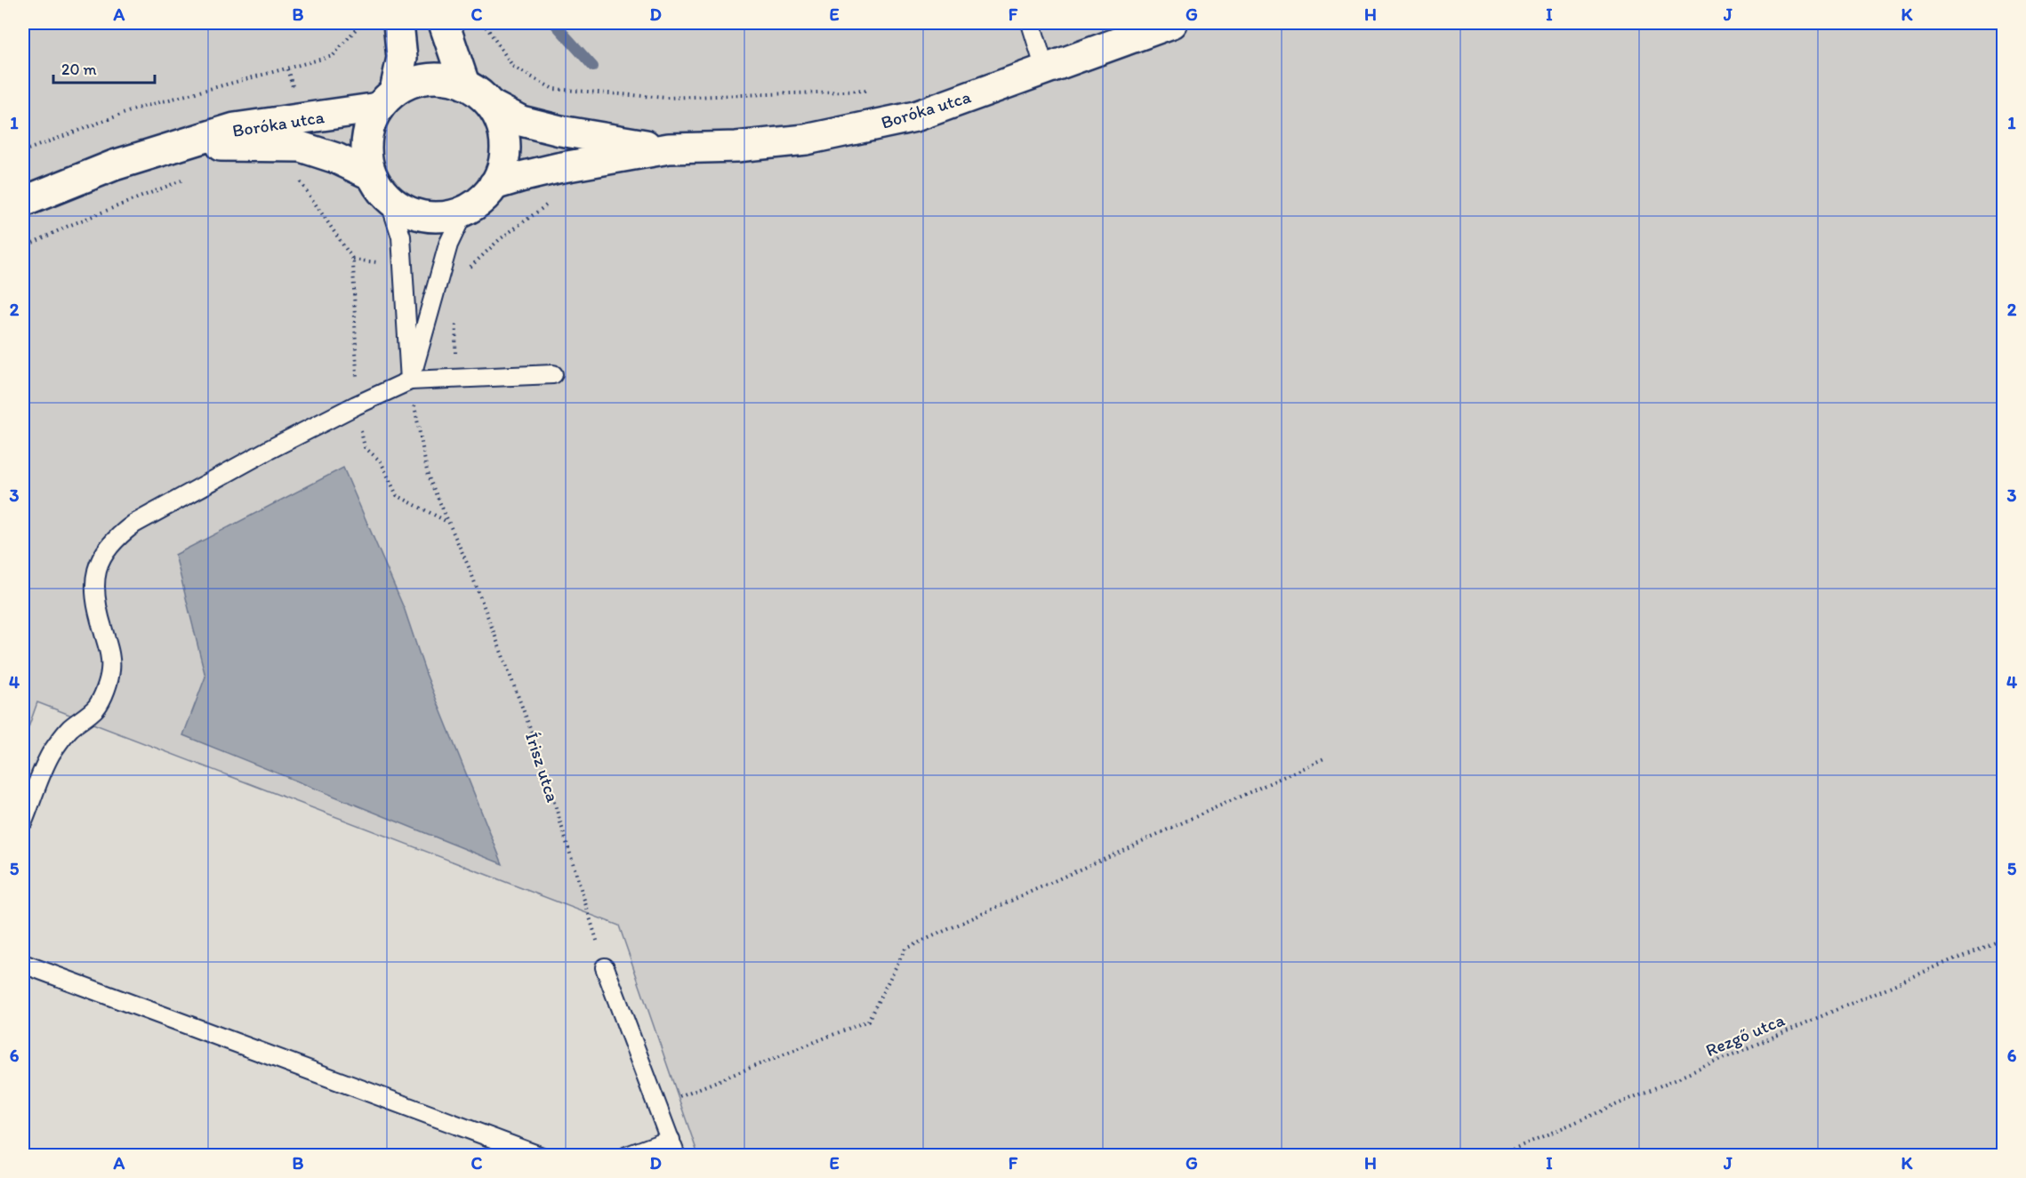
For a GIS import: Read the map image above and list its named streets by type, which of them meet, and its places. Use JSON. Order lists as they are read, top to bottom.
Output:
{
  "streets": {
    "street": ["Boróka utca"],
    "path": ["Írisz utca", "Rezgő utca"]
  },
  "scale_bar": "20 m",
  "grid": {
    "columns": [
      "A",
      "B",
      "C",
      "D",
      "E",
      "F",
      "G",
      "H",
      "I",
      "J",
      "K"
    ],
    "rows": [
      "1",
      "2",
      "3",
      "4",
      "5",
      "6"
    ]
  }
}
